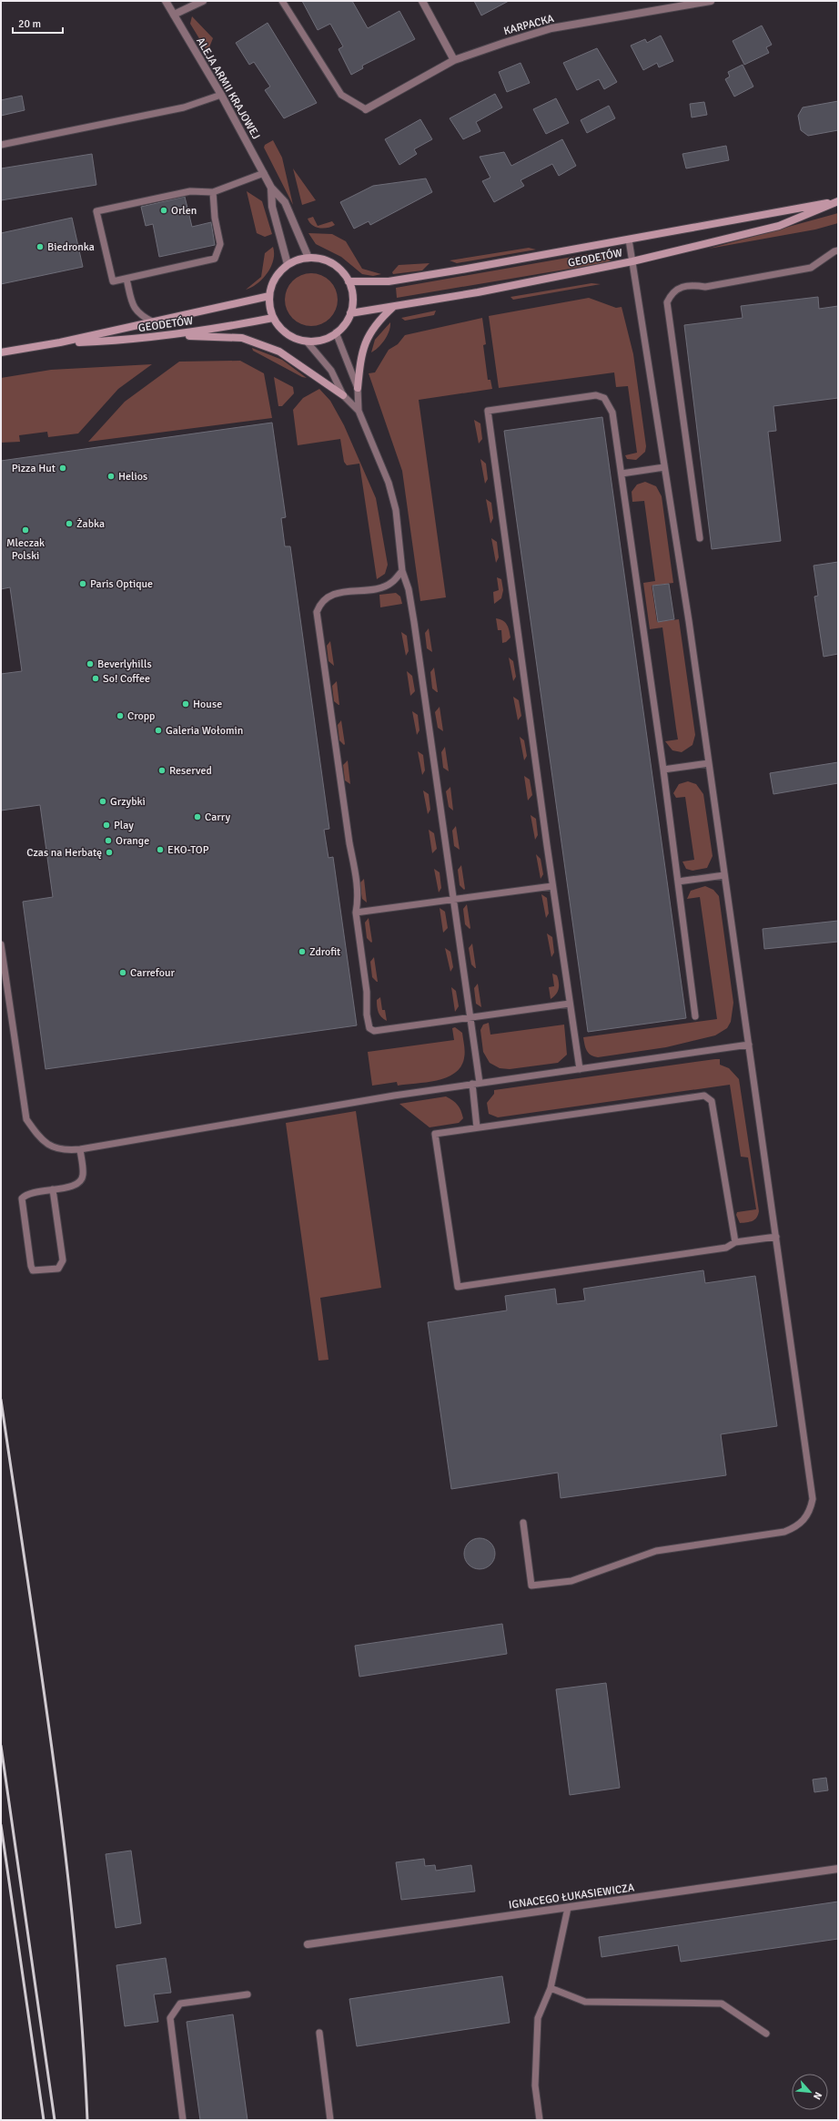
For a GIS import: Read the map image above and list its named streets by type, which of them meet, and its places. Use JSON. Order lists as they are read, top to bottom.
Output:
{
  "streets": {
    "main road": ["GEODETÓW"],
    "street": ["KARPACKA", "ALEJA ARMII KRAJOWEJ", "IGNACEGO ŁUKASIEWICZA"]
  },
  "crossings": [
    ["ALEJA ARMII KRAJOWEJ", "GEODETÓW"]
  ],
  "places": [
    "Orlen",
    "Biedronka",
    "Pizza Hut",
    "Helios",
    "Żabka",
    "Mleczak Polski",
    "Paris Optique",
    "Beverlyhills",
    "So! Coffee",
    "House",
    "Cropp",
    "Galeria Wołomin",
    "Reserved",
    "Grzybki",
    "Carry",
    "Play",
    "Orange",
    "EKO-TOP",
    "Czas na Herbatę",
    "Zdrofit",
    "Carrefour"
  ],
  "scale_bar": "20 m",
  "north": "bottom right"
}
